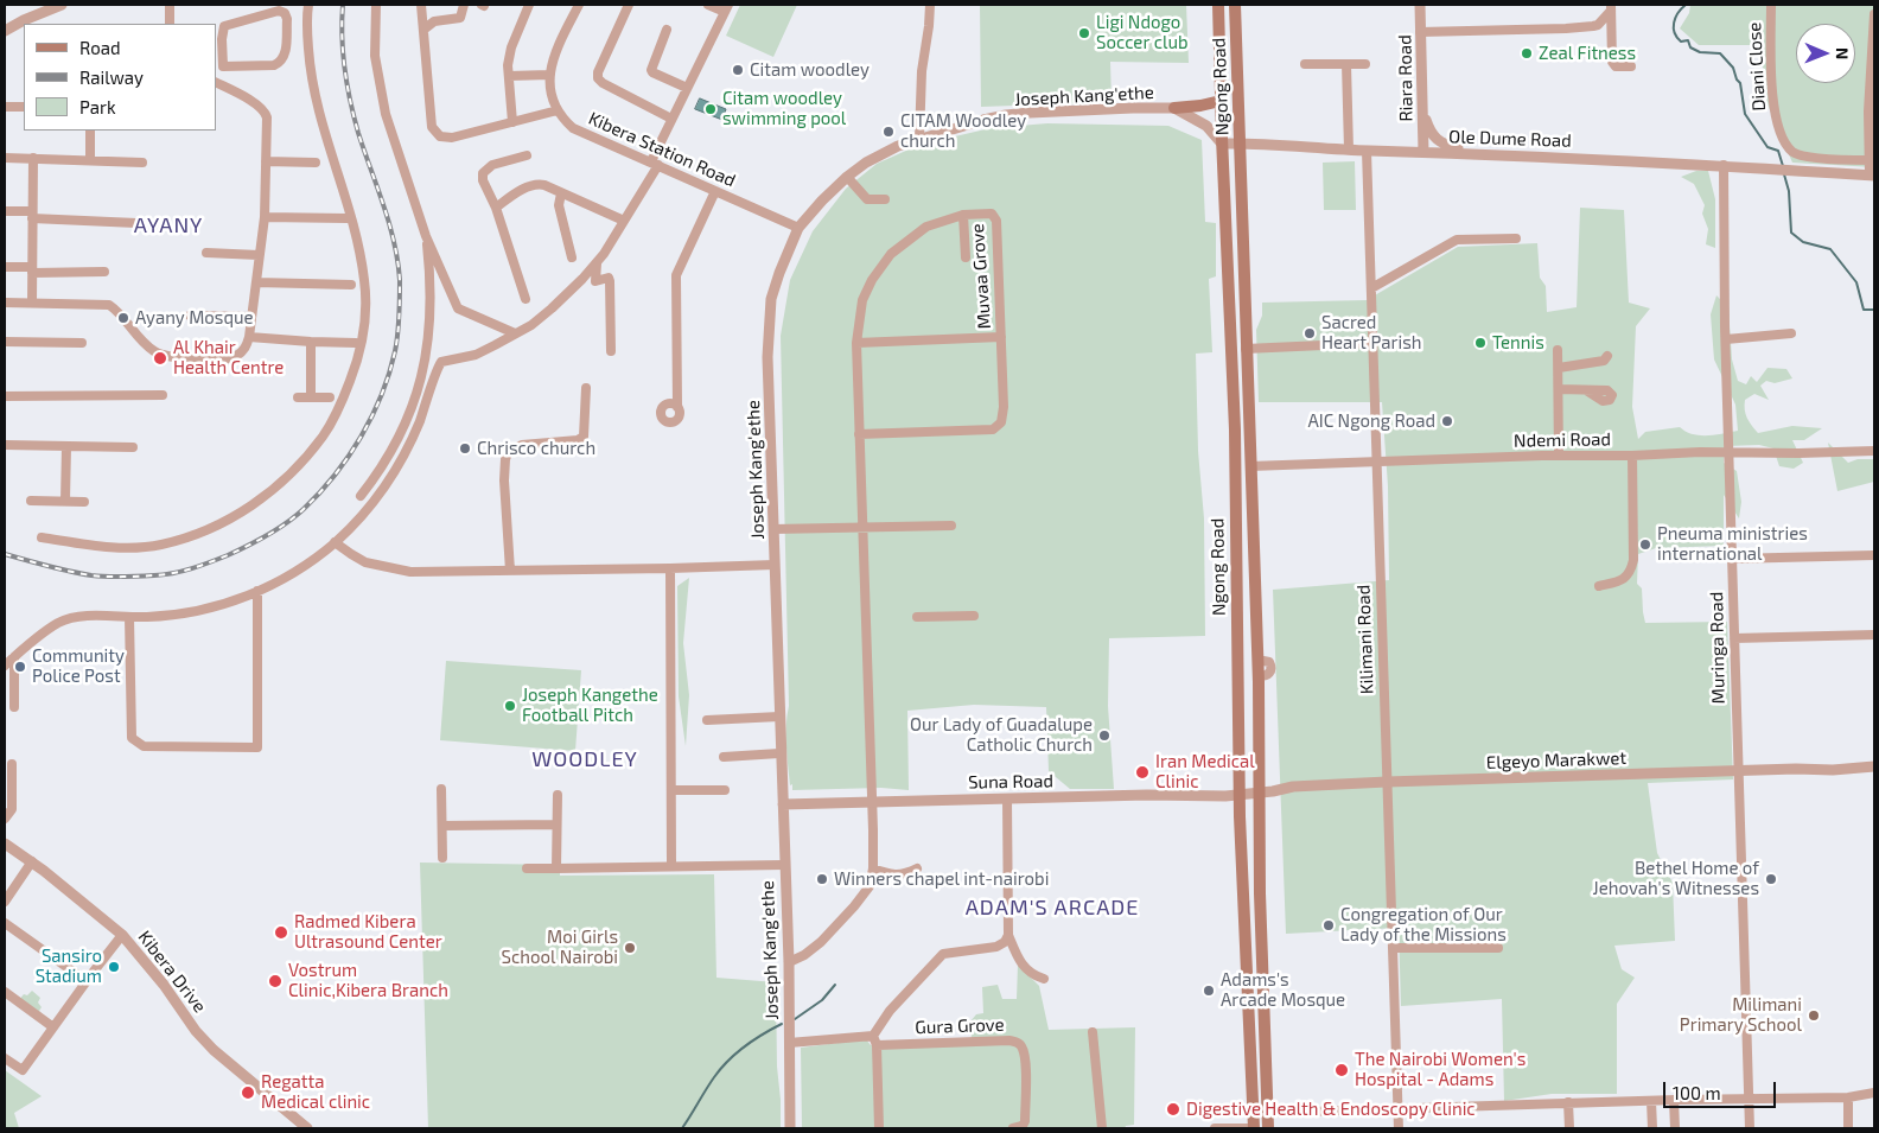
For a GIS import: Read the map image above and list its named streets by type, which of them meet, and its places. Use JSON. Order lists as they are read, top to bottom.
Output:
{
  "streets": {
    "main road": ["Ngong Road"],
    "street": [
      "Diani Close",
      "Riara Road",
      "Joseph Kang'ethe",
      "Ole Dume Road",
      "Kibera Station Road",
      "Muvaa Grove",
      "Ndemi Road",
      "Kilimani Road",
      "Muringa Road",
      "Elgeyo Marakwet",
      "Suna Road",
      "Kibera Drive",
      "Gura Grove"
    ]
  },
  "crossings": [
    ["Riara Road", "Ole Dume Road"],
    ["Ngong Road", "Ole Dume Road"],
    ["Ngong Road", "Ndemi Road"],
    ["Ngong Road", "Elgeyo Marakwet"],
    ["Ngong Road", "Suna Road"],
    ["Joseph Kang'ethe", "Kibera Station Road"],
    ["Joseph Kang'ethe", "Suna Road"],
    ["Ole Dume Road", "Kilimani Road"],
    ["Ole Dume Road", "Muringa Road"],
    ["Ndemi Road", "Kilimani Road"],
    ["Ndemi Road", "Muringa Road"],
    ["Kilimani Road", "Elgeyo Marakwet"],
    ["Muringa Road", "Elgeyo Marakwet"],
    ["Elgeyo Marakwet", "Suna Road"]
  ],
  "districts": ["AYANY", "WOODLEY", "ADAM'S ARCADE"],
  "places": [
    "Ligi Ndogo Soccer club",
    "Zeal Fitness",
    "Citam woodley",
    "Citam woodley swimming pool",
    "CITAM Woodley church",
    "Ayany Mosque",
    "Sacred Heart Parish",
    "Tennis",
    "Al Khair Health Centre",
    "AIC Ngong Road",
    "Chrisco church",
    "Pneuma ministries international",
    "Community Police Post",
    "Joseph Kangethe Football Pitch",
    "Our Lady of Guadalupe Catholic Church",
    "Iran Medical Clinic",
    "Winners chapel int-nairobi",
    "Bethel Home of Jehovah's Witnesses",
    "Congregation of Our Lady of the Missions",
    "Radmed Kibera Ultrasound Center",
    "Moi Girls School Nairobi",
    "Sansiro Stadium",
    "Vostrum Clinic,Kibera Branch",
    "Adams's Arcade Mosque",
    "Milimani Primary School",
    "The Nairobi Women's Hospital - Adams",
    "Regatta Medical clinic",
    "Digestive Health & Endoscopy Clinic"
  ],
  "legend": ["Road", "Railway", "Park"],
  "scale_bar": "100 m",
  "north": "right"
}
